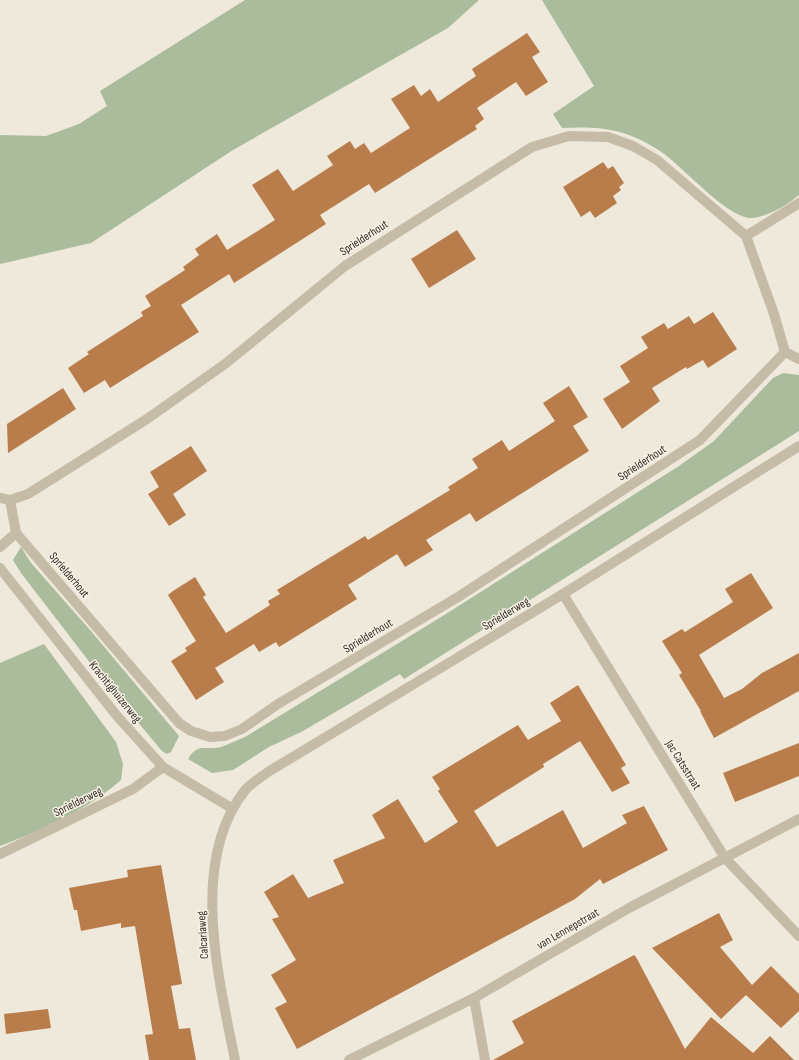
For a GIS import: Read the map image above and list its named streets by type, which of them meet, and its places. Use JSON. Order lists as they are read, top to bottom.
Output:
{
  "streets": {
    "street": [
      "Sprielderhout",
      "Sprielderweg",
      "Krachtighuizerweg",
      "Jac Catsstraat",
      "van Lennepstraat",
      "Calcariaweg"
    ]
  },
  "crossings": [
    ["Sprielderweg", "Krachtighuizerweg"],
    ["Sprielderweg", "Jac Catsstraat"],
    ["Sprielderweg", "Calcariaweg"],
    ["Krachtighuizerweg", "Calcariaweg"],
    ["Jac Catsstraat", "van Lennepstraat"]
  ]
}
